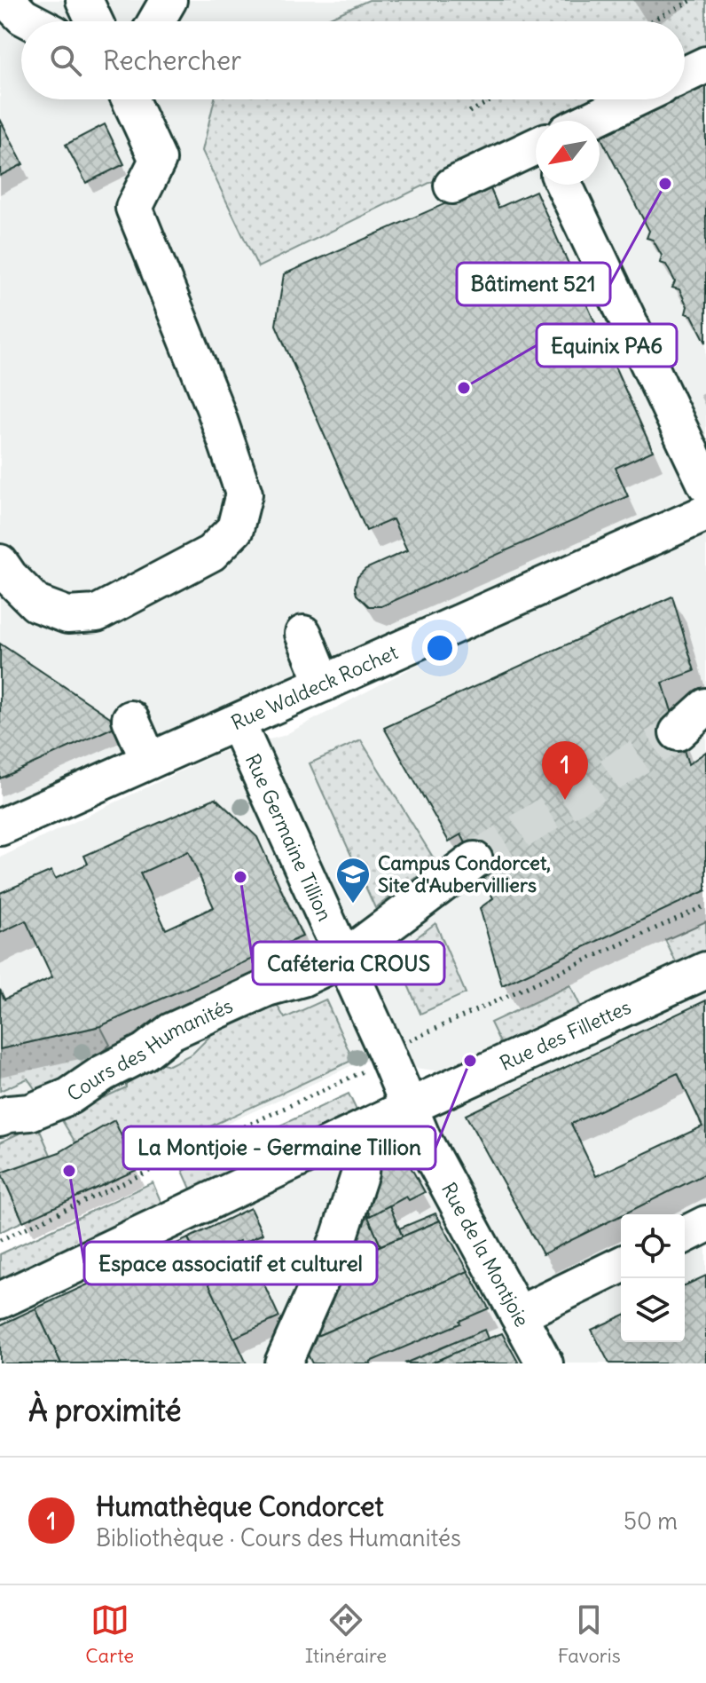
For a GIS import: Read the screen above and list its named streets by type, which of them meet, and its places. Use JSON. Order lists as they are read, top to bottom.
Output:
{
  "streets": {
    "street": [
      "Rue Waldeck Rochet",
      "Rue Germaine Tillion",
      "Rue des Fillettes",
      "Cours des Humanités",
      "Rue de la Montjoie"
    ]
  },
  "crossings": [
    ["Rue Waldeck Rochet", "Rue Germaine Tillion"],
    ["Rue Germaine Tillion", "Rue des Fillettes"],
    ["Rue Germaine Tillion", "Cours des Humanités"],
    ["Rue Germaine Tillion", "Rue de la Montjoie"],
    ["Rue des Fillettes", "Rue de la Montjoie"]
  ],
  "places": {
    "other": [
      "Bâtiment 521",
      "Equinix PA6",
      "Caféteria CROUS",
      "La Montjoie - Germaine Tillion",
      "Espace associatif et culturel"
    ],
    "school or university": ["Campus Condorcet, Site d'Aubervilliers"]
  },
  "north": "bottom left",
  "page": {
    "search": "Rechercher",
    "pins": "1",
    "heading": "À proximité",
    "list": [
      {
        "mark": "1",
        "name": "Humathèque Condorcet",
        "note": "Bibliothèque · Cours des Humanités",
        "value": "50 m"
      }
    ],
    "nav": ["Carte", "Itinéraire", "Favoris"]
  }
}
